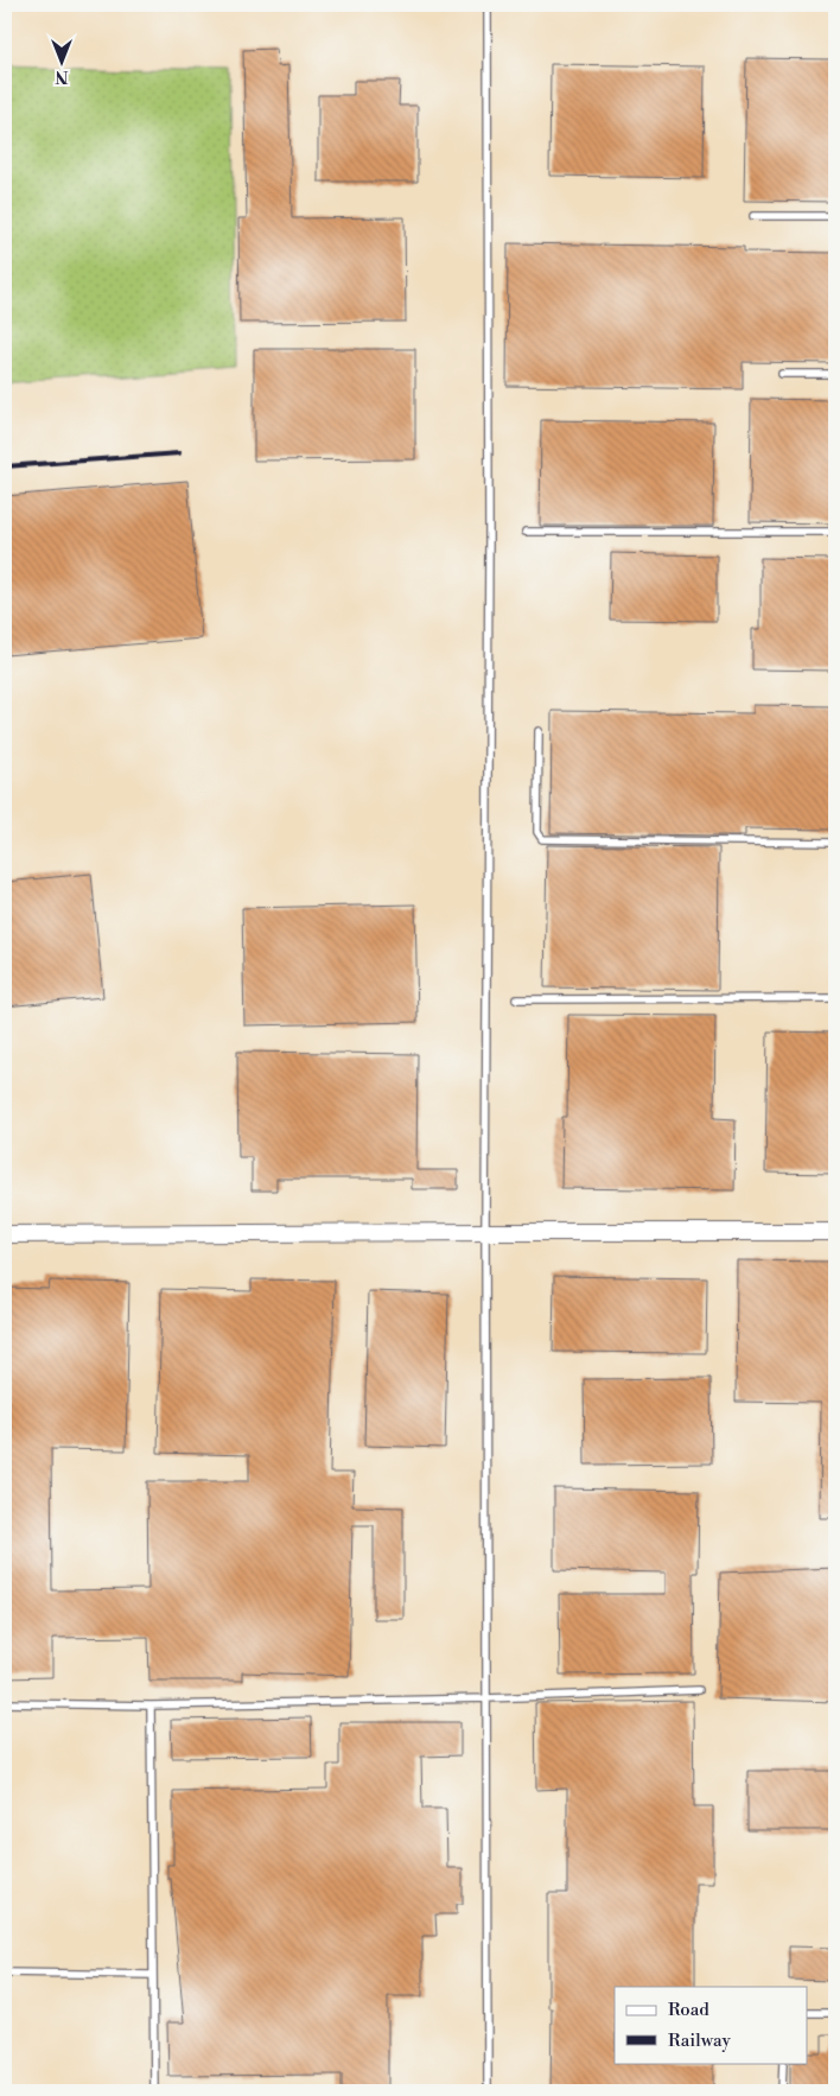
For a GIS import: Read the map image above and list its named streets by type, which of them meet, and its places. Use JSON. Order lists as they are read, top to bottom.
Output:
{
  "legend": ["Road", "Railway"],
  "north": "bottom"
}
